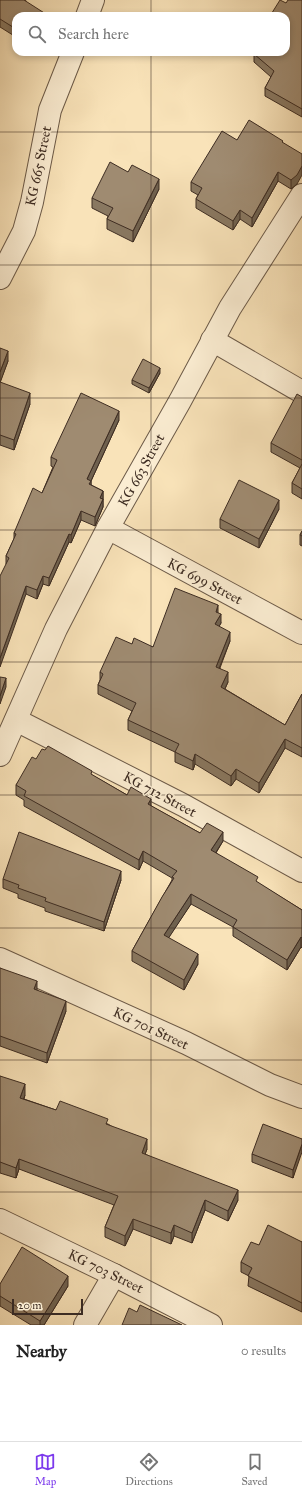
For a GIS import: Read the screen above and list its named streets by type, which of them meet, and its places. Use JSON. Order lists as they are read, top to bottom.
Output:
{
  "streets": {
    "street": [
      "KG 665 Street",
      "KG 663 Street",
      "KG 699 Street",
      "KG 712 Street",
      "KG 701 Street",
      "KG 703 Street"
    ]
  },
  "crossings": [
    ["KG 663 Street", "KG 699 Street"],
    ["KG 663 Street", "KG 712 Street"]
  ],
  "scale_bar": "20 m",
  "page": {
    "search": "Search here",
    "scale": "20 m",
    "heading": ["Nearby", "0 results"],
    "nav": ["Map", "Directions", "Saved"]
  }
}
